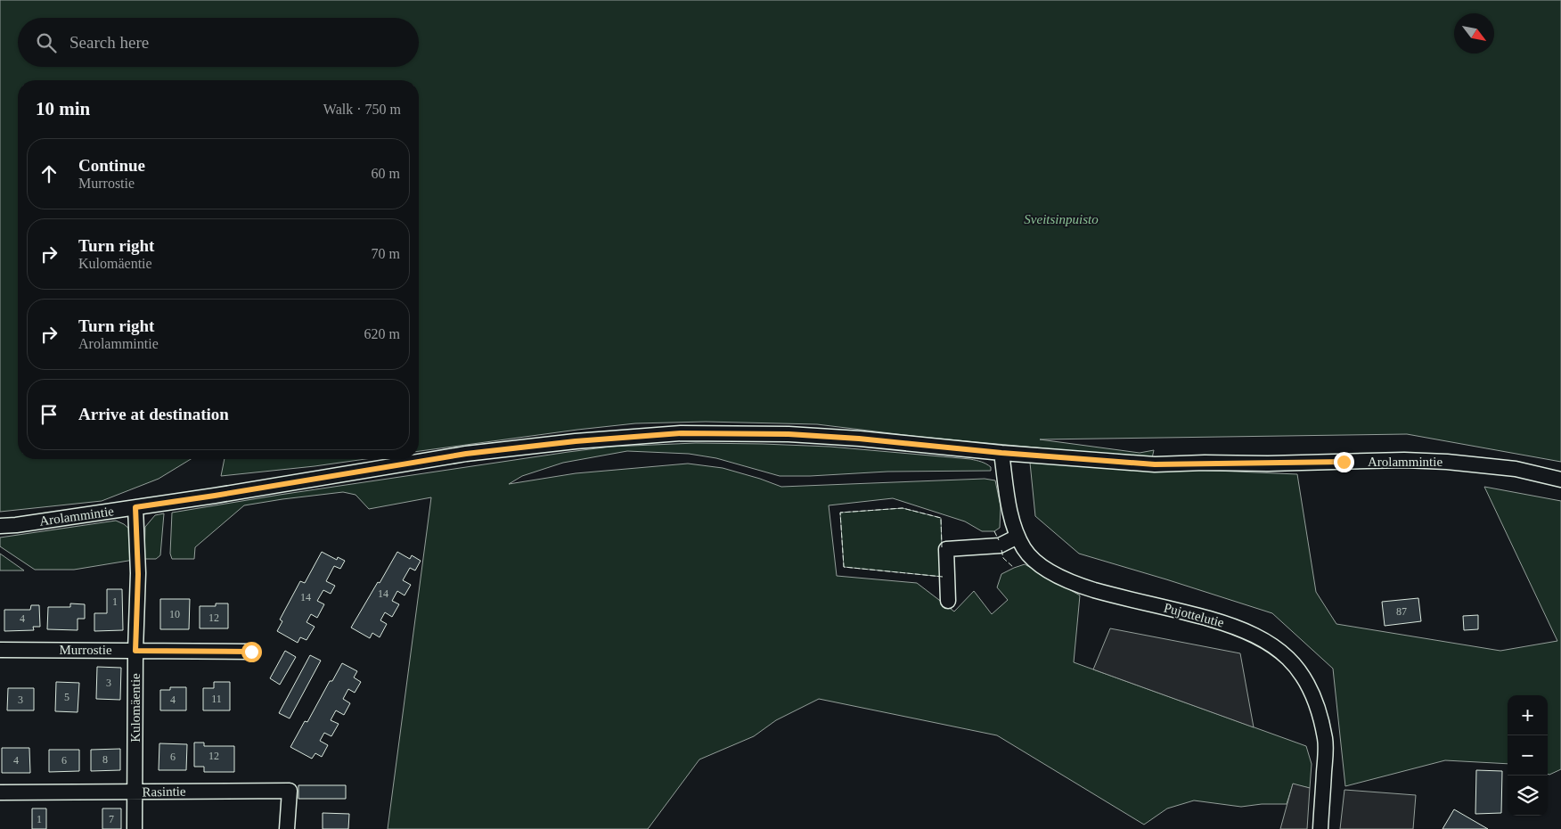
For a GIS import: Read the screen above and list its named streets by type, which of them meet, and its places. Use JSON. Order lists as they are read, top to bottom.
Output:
{
  "streets": {
    "street": [
      "Arolammintie",
      "Pujottelutie",
      "Murrostie",
      "Kulomäentie",
      "Rasintie"
    ]
  },
  "crossings": [
    ["Arolammintie", "Pujottelutie"],
    ["Arolammintie", "Kulomäentie"],
    ["Murrostie", "Kulomäentie"],
    ["Kulomäentie", "Rasintie"]
  ],
  "parks": ["Sveitsinpuisto"],
  "house_numbers": [
    "14",
    "14",
    "1",
    "87",
    "10",
    "12",
    "4",
    "3",
    "5",
    "11",
    "3",
    "4",
    "12",
    "6",
    "8",
    "4",
    "6",
    "1",
    "7"
  ],
  "north": "bottom right",
  "page": {
    "search": "Search here",
    "heading": ["10 min", "Walk · 750 m"],
    "list": [
      ["Continue", "Murrostie", "60 m"],
      ["Turn right", "Kulomäentie", "70 m"],
      ["Turn right", "Arolammintie", "620 m"],
      "Arrive at destination"
    ],
    "map_buttons": ["+", "−"]
  }
}
